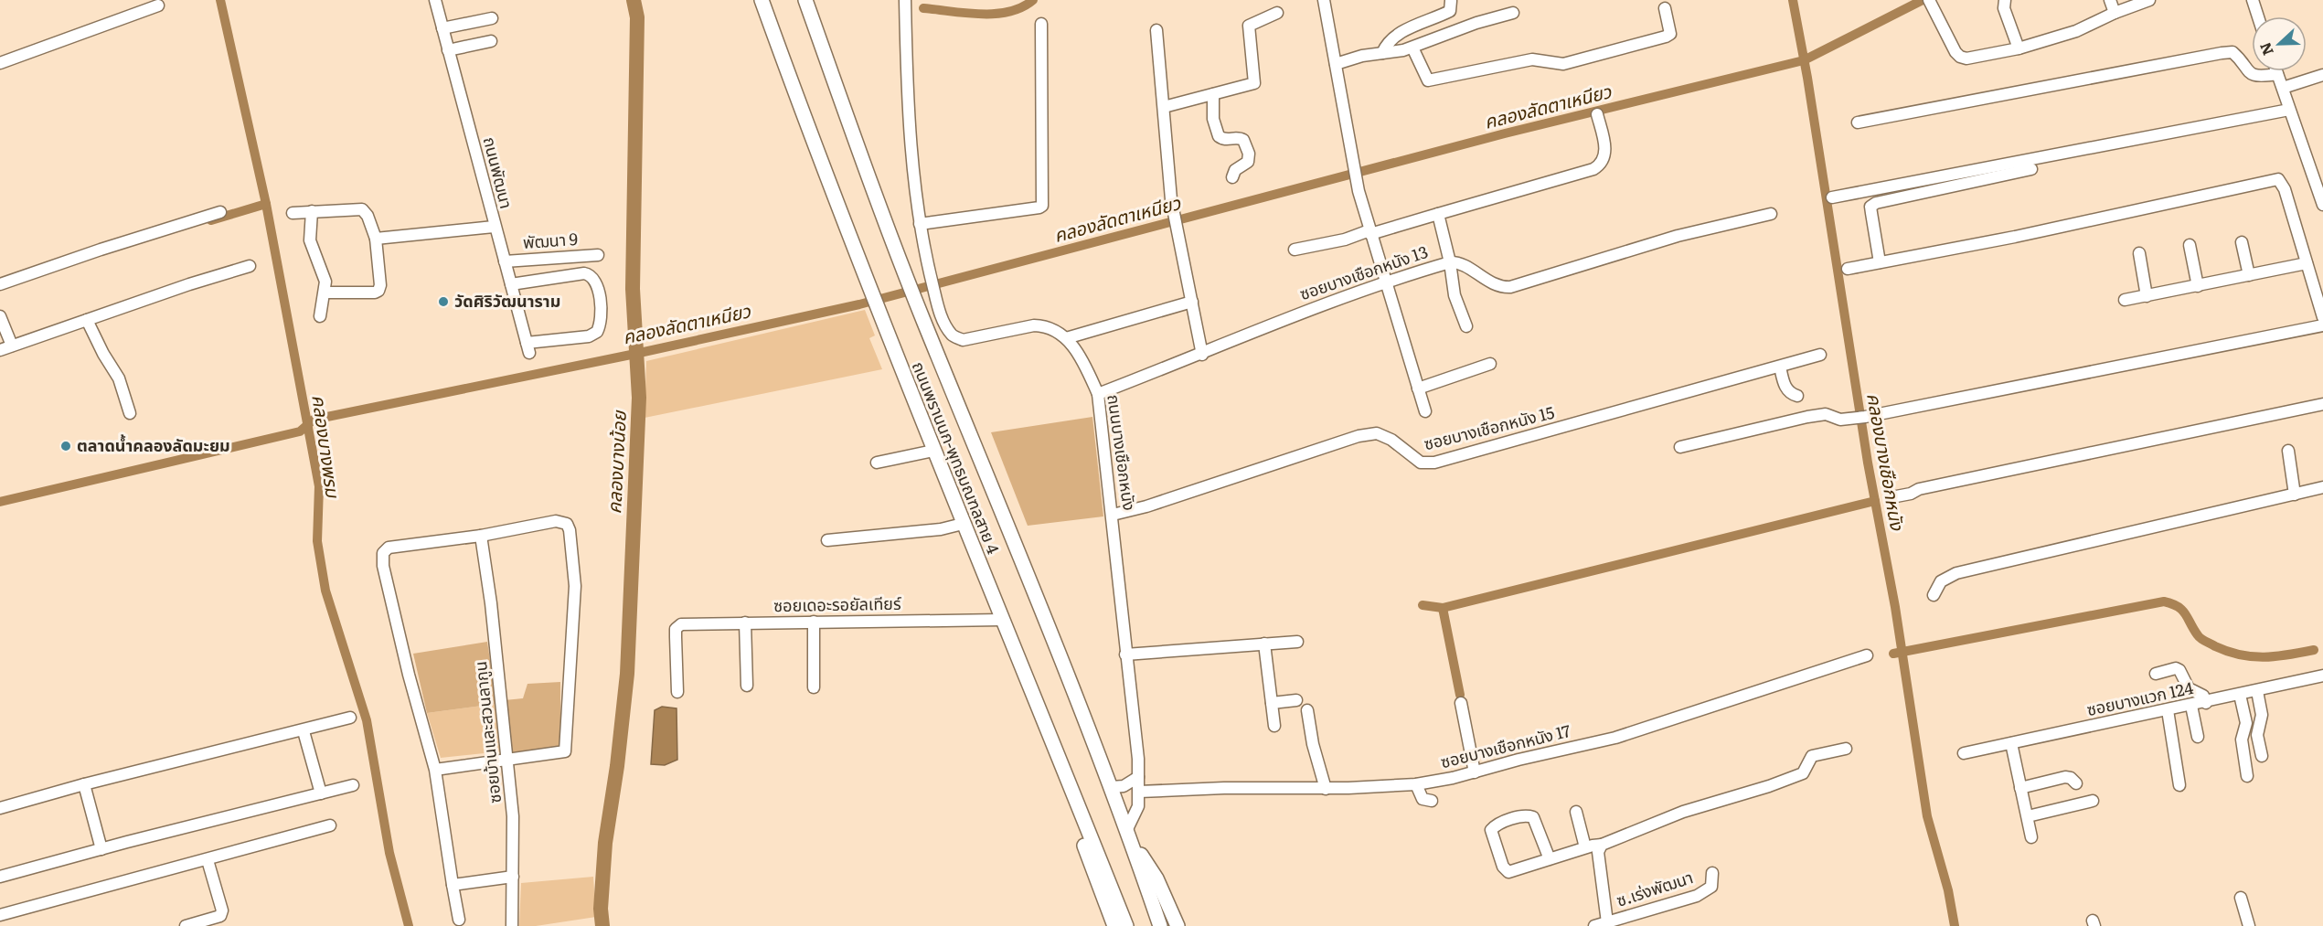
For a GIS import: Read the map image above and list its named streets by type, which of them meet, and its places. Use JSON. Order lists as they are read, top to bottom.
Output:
{
  "streets": {
    "main road": ["ถนนพรานนก-พุทธมณฑลสาย 4"],
    "street": [
      "ถนนพัฒนา",
      "พัฒนา 9",
      "ซอยบางเชือกหนัง 13",
      "ซอยบางเชือกหนัง 15",
      "ถนนบางเชือกหนัง",
      "ซอยเดอะรอยัลเทียร์",
      "ซอยบางแวก 124",
      "ซอยบ้านและสวนลากูน",
      "ซอยบางเชือกหนัง 17",
      "ซ.เร่งพัฒนา"
    ]
  },
  "crossings": [
    ["ถนนพัฒนา", "พัฒนา 9"],
    ["ซอยบางเชือกหนัง 13", "ถนนบางเชือกหนัง"],
    ["ซอยบางเชือกหนัง 15", "ถนนบางเชือกหนัง"],
    ["ถนนบางเชือกหนัง", "ถนนพรานนก-พุทธมณฑลสาย 4"],
    ["ถนนบางเชือกหนัง", "ซอยบางเชือกหนัง 17"],
    ["ถนนพรานนก-พุทธมณฑลสาย 4", "ซอยเดอะรอยัลเทียร์"]
  ],
  "water": [
    "คลองลัดตาเหนียว",
    "คลองบางพรม",
    "คลองบางเชือกหนัง",
    "คลองบางน้อย"
  ],
  "places": ["วัดศิริวัฒนาราม", "ตลาดน้ำคลองลัดมะยม"],
  "north": "left"
}
